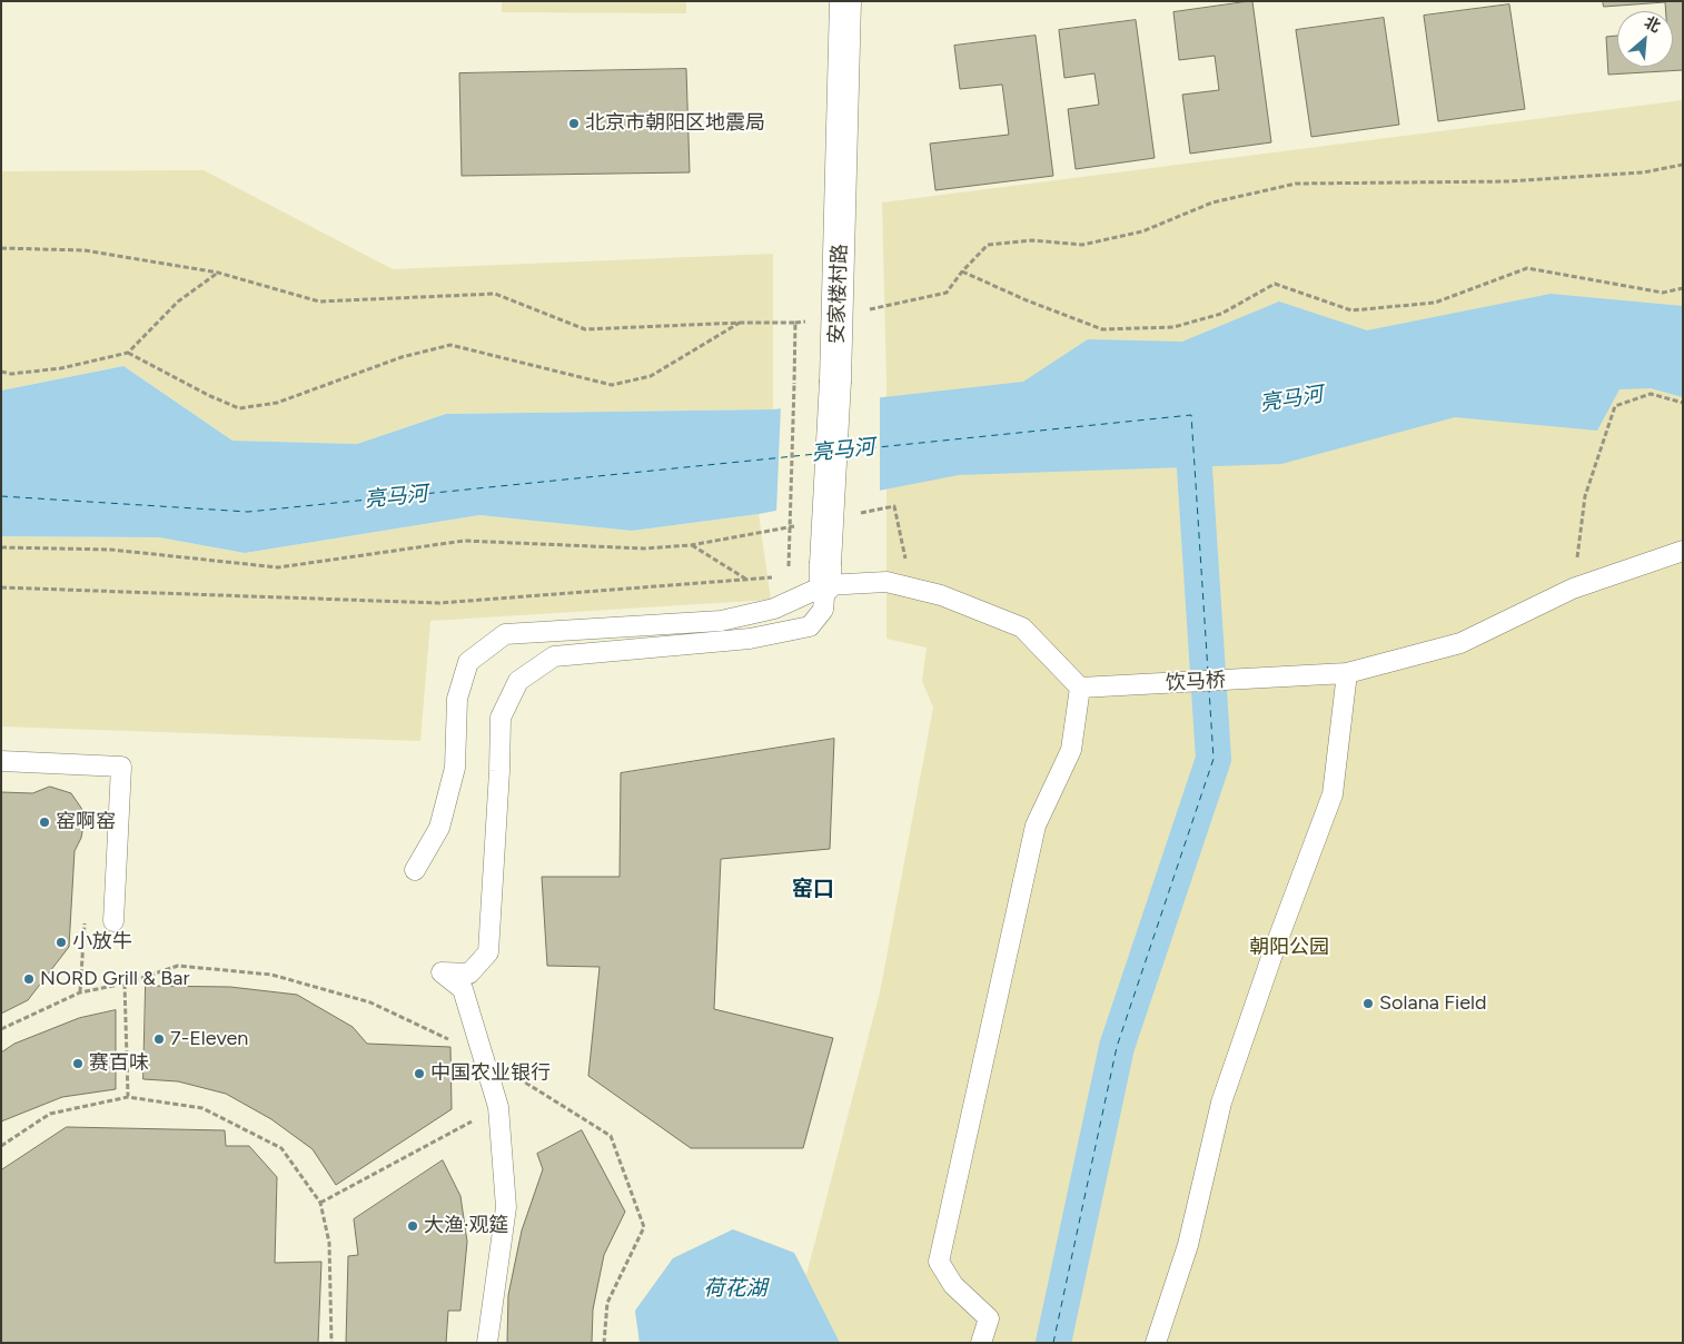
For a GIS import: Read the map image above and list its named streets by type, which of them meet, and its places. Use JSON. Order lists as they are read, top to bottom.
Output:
{
  "streets": {
    "street": ["安家楼村路"],
    "lane": ["饮马桥"]
  },
  "districts": ["窑口"],
  "water": ["亮马河", "荷花湖"],
  "parks": ["朝阳公园"],
  "places": [
    "北京市朝阳区地震局",
    "窑啊窑",
    "小放牛",
    "NORD Grill & Bar",
    "Solana Field",
    "7-Eleven",
    "赛百味",
    "中国农业银行",
    "大渔·观筵"
  ],
  "north": "top right"
}
